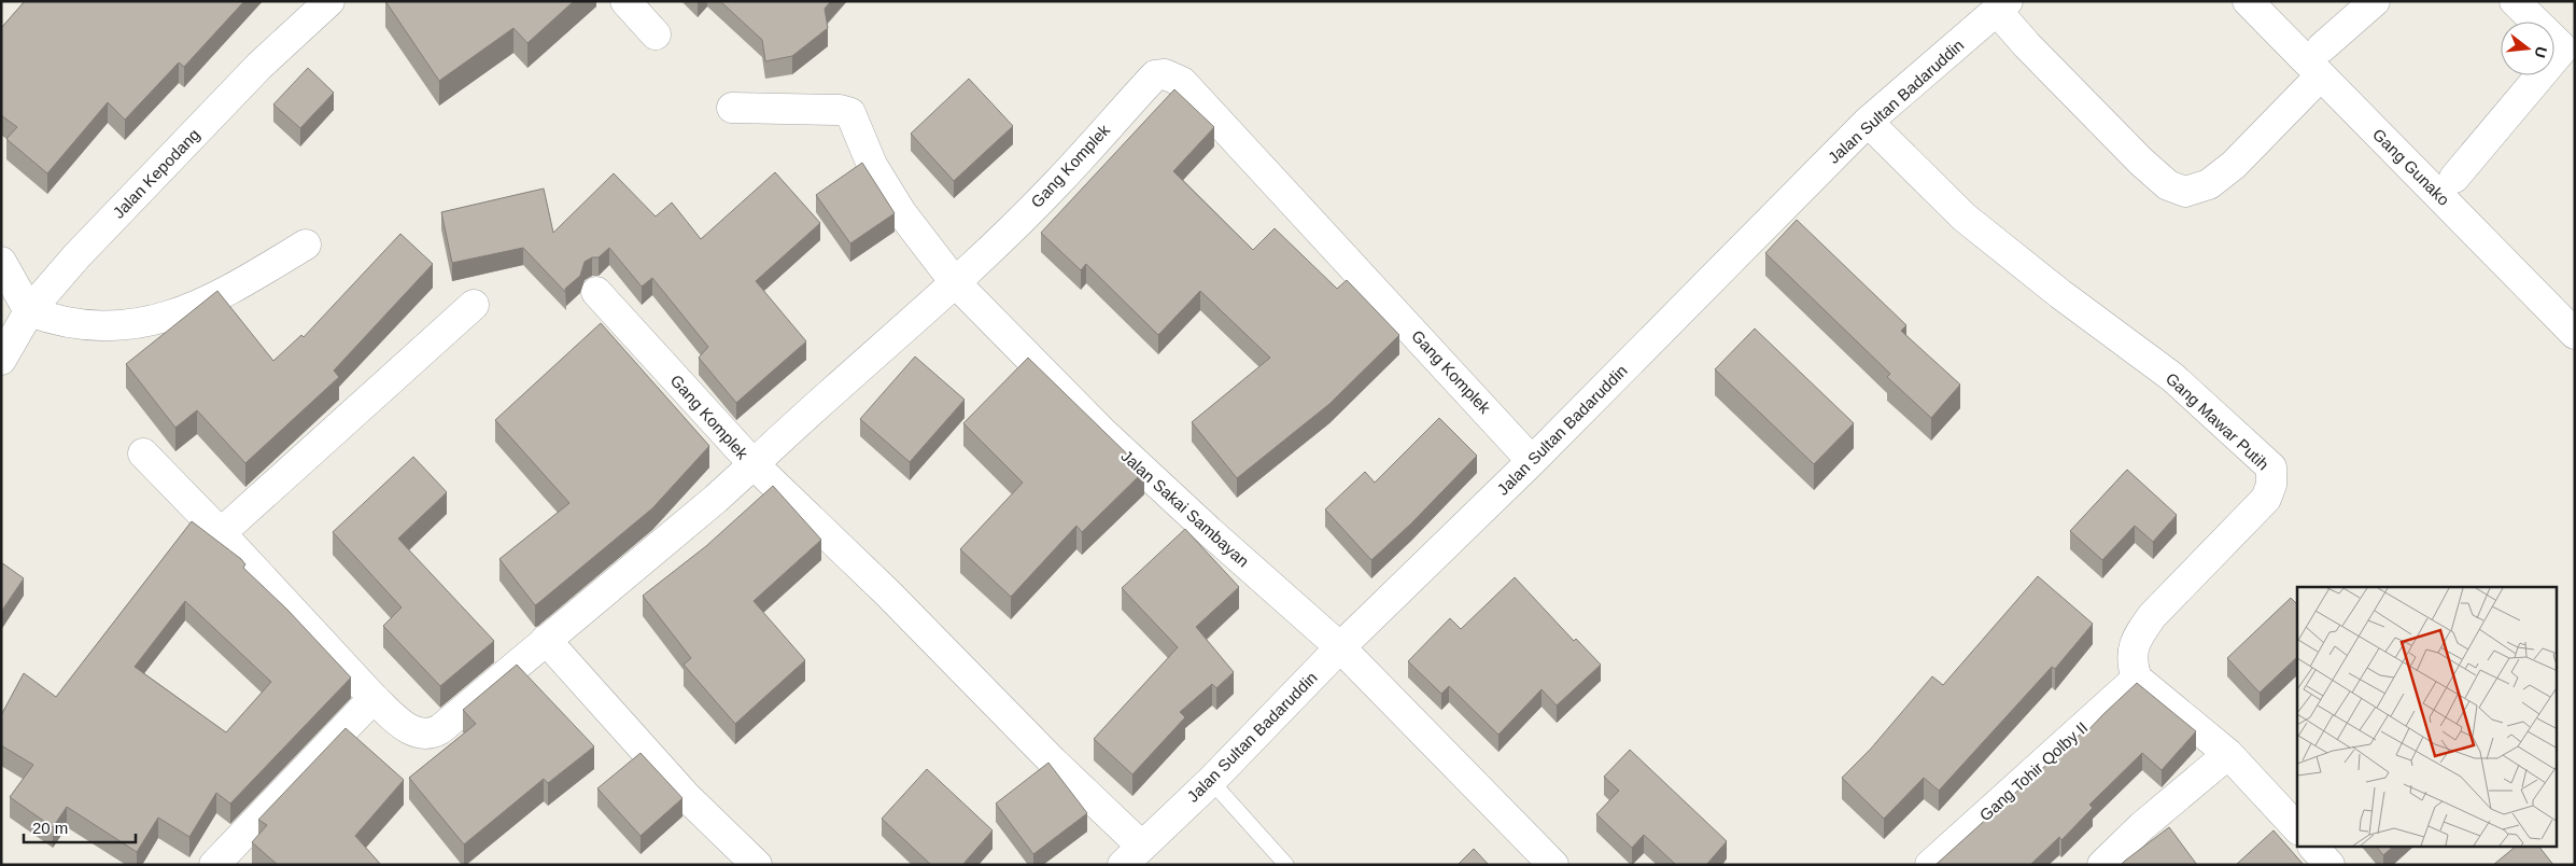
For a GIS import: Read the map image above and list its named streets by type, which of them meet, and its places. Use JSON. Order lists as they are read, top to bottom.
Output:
{
  "streets": {
    "street": [
      "Jalan Sultan Badaruddin",
      "Gang Komplek",
      "Gang Gunako",
      "Jalan Kepodang",
      "Gang Mawar Putih",
      "Jalan Sakai Sambayan",
      "Gang Tohir Qolby II"
    ]
  },
  "crossings": [
    ["Jalan Sultan Badaruddin", "Gang Komplek"],
    ["Jalan Sultan Badaruddin", "Gang Mawar Putih"],
    ["Jalan Sultan Badaruddin", "Jalan Sakai Sambayan"],
    ["Gang Komplek", "Jalan Sakai Sambayan"],
    ["Gang Mawar Putih", "Gang Tohir Qolby II"]
  ],
  "scale_bar": "20 m",
  "north": "right"
}
